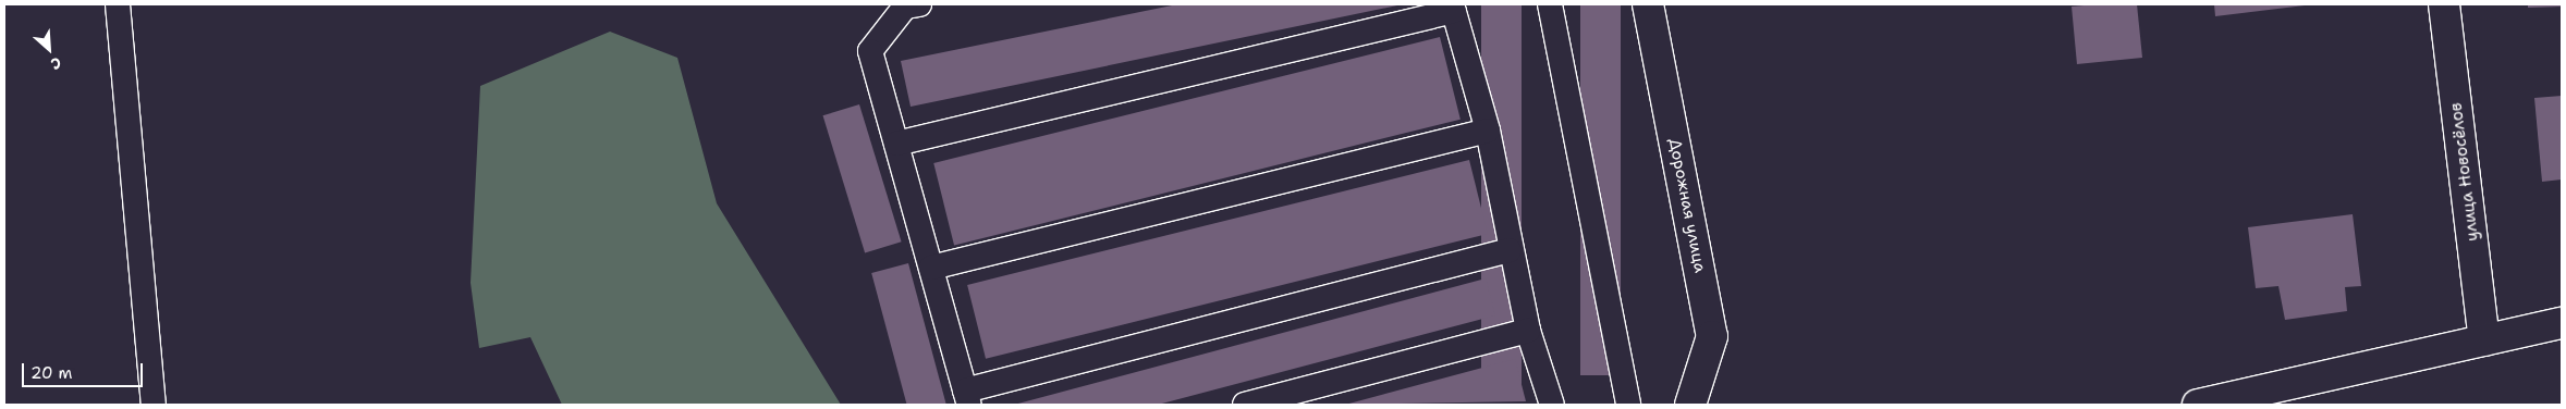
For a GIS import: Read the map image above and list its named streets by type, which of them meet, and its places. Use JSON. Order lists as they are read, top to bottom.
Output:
{
  "streets": {
    "street": ["улица Новосёлов", "Дорожная улица"]
  },
  "scale_bar": "20 m",
  "north": "bottom right"
}
